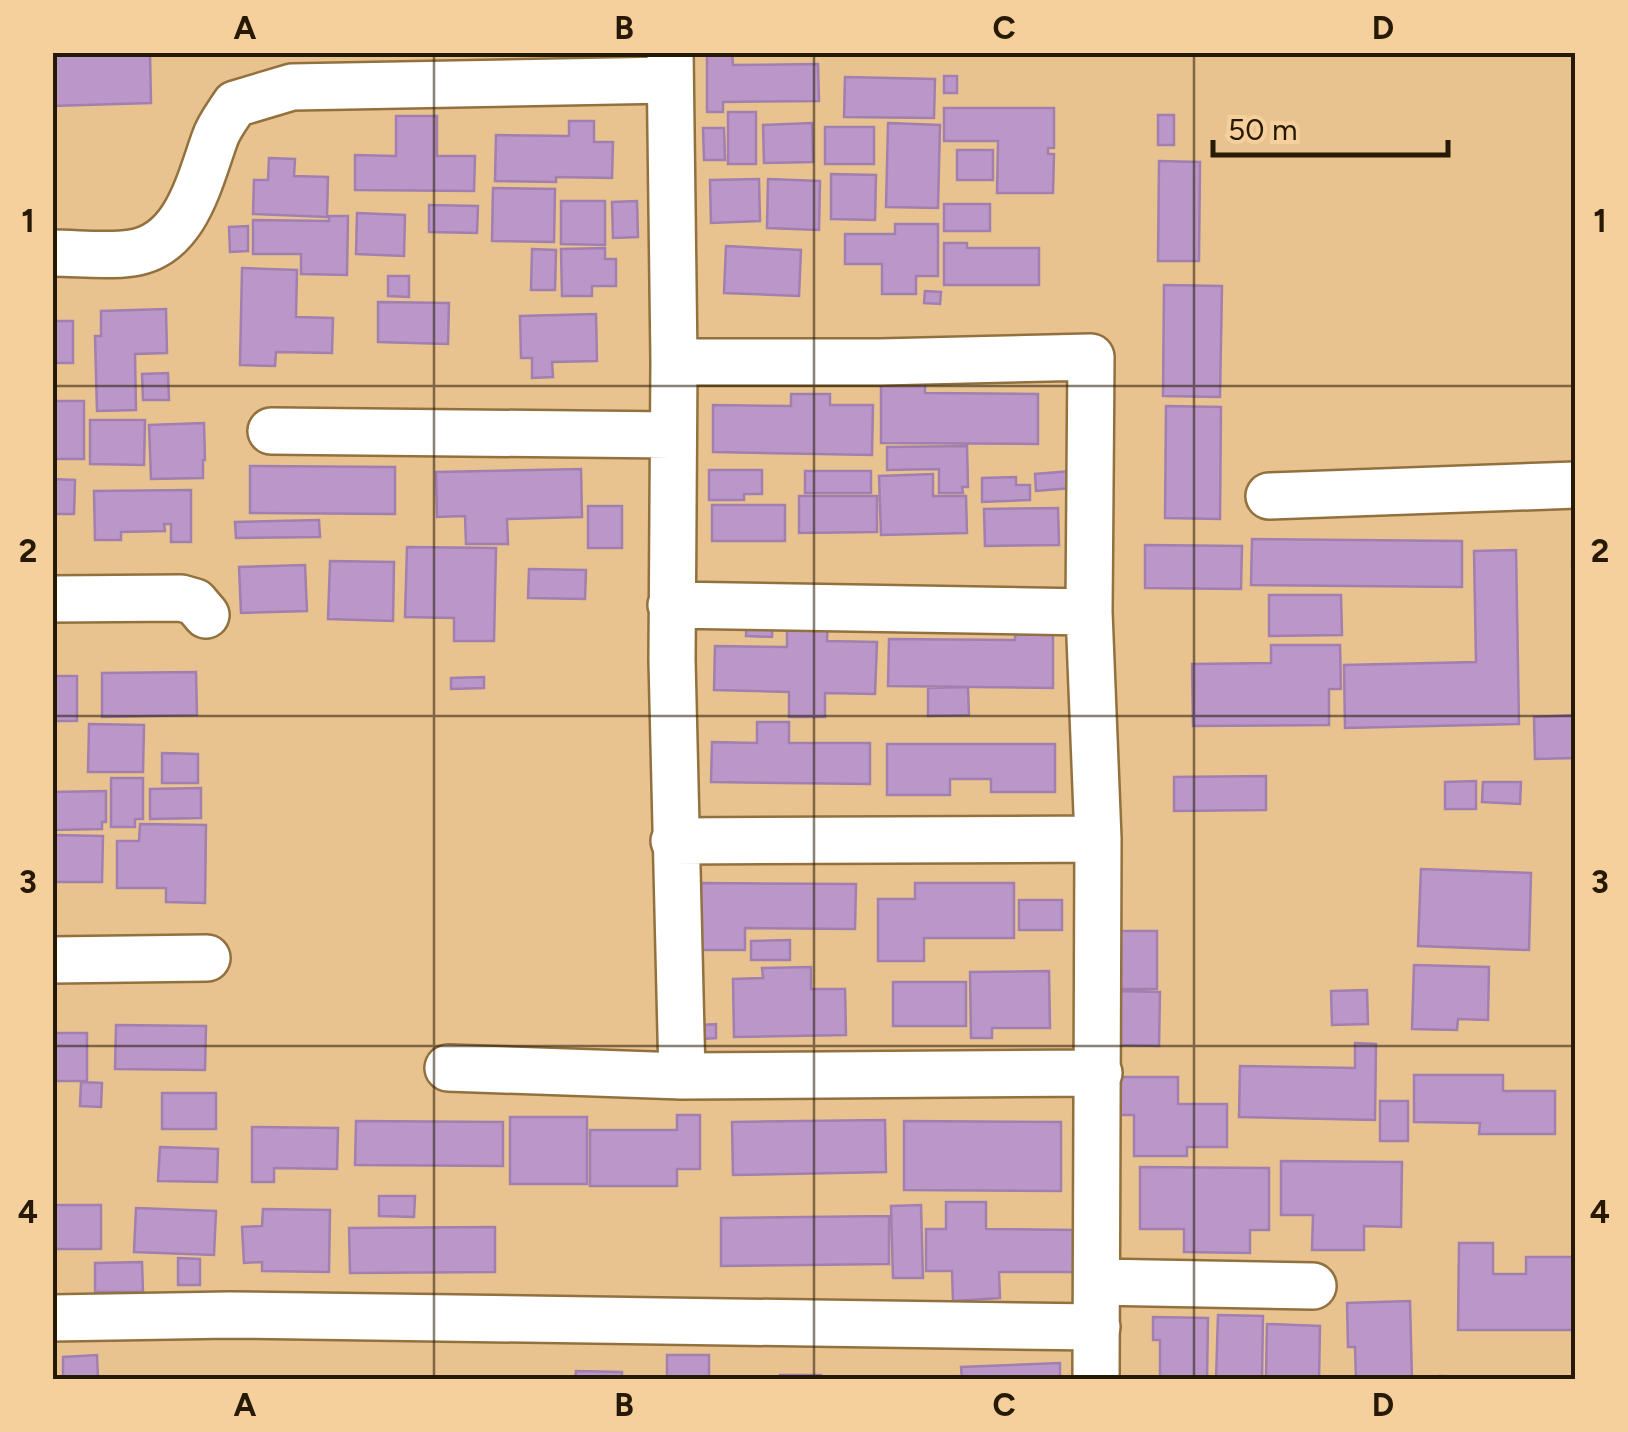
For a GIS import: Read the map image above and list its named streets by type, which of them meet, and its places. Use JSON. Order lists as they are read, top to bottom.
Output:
{
  "scale_bar": "50 m",
  "grid": {
    "columns": [
      "A",
      "B",
      "C",
      "D"
    ],
    "rows": [
      "1",
      "2",
      "3",
      "4"
    ]
  }
}
